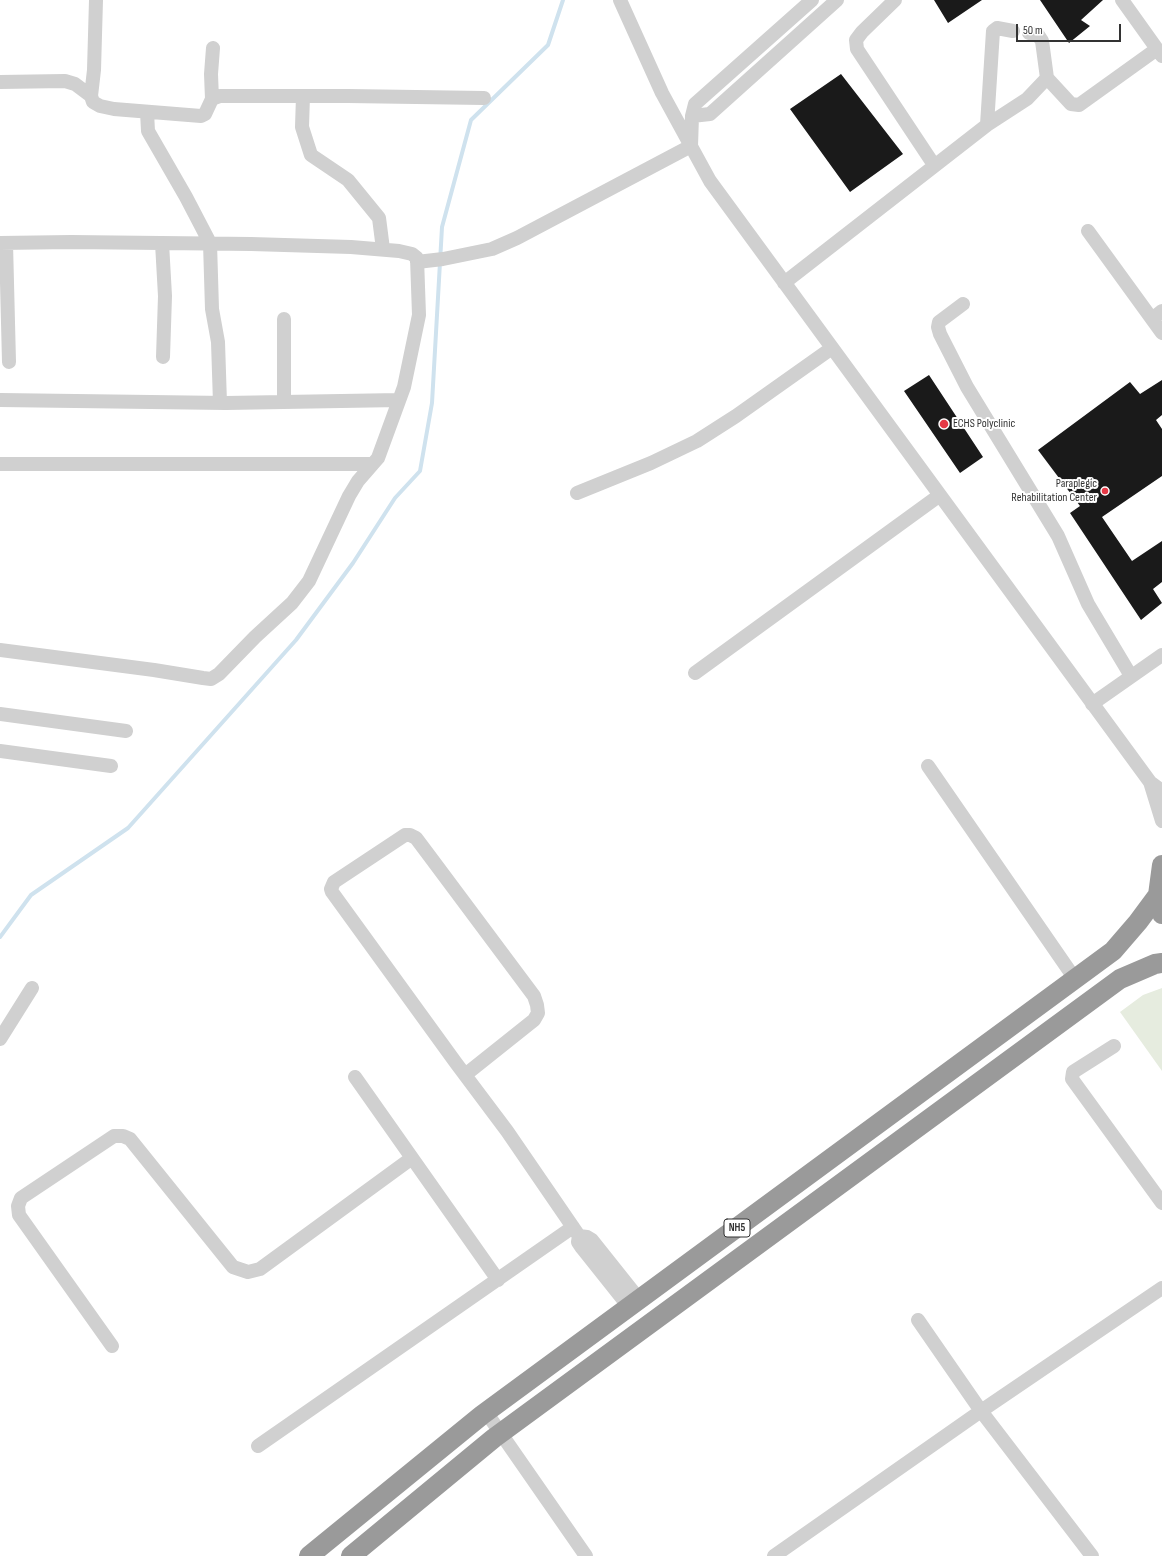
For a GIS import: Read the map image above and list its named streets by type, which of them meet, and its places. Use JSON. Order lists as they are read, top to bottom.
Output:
{
  "streets": {
    "highway": ["NH5"]
  },
  "places": ["ECHS Polyclinic", "Paraplegic Rehabilitation Center"],
  "scale_bar": "50 m"
}
